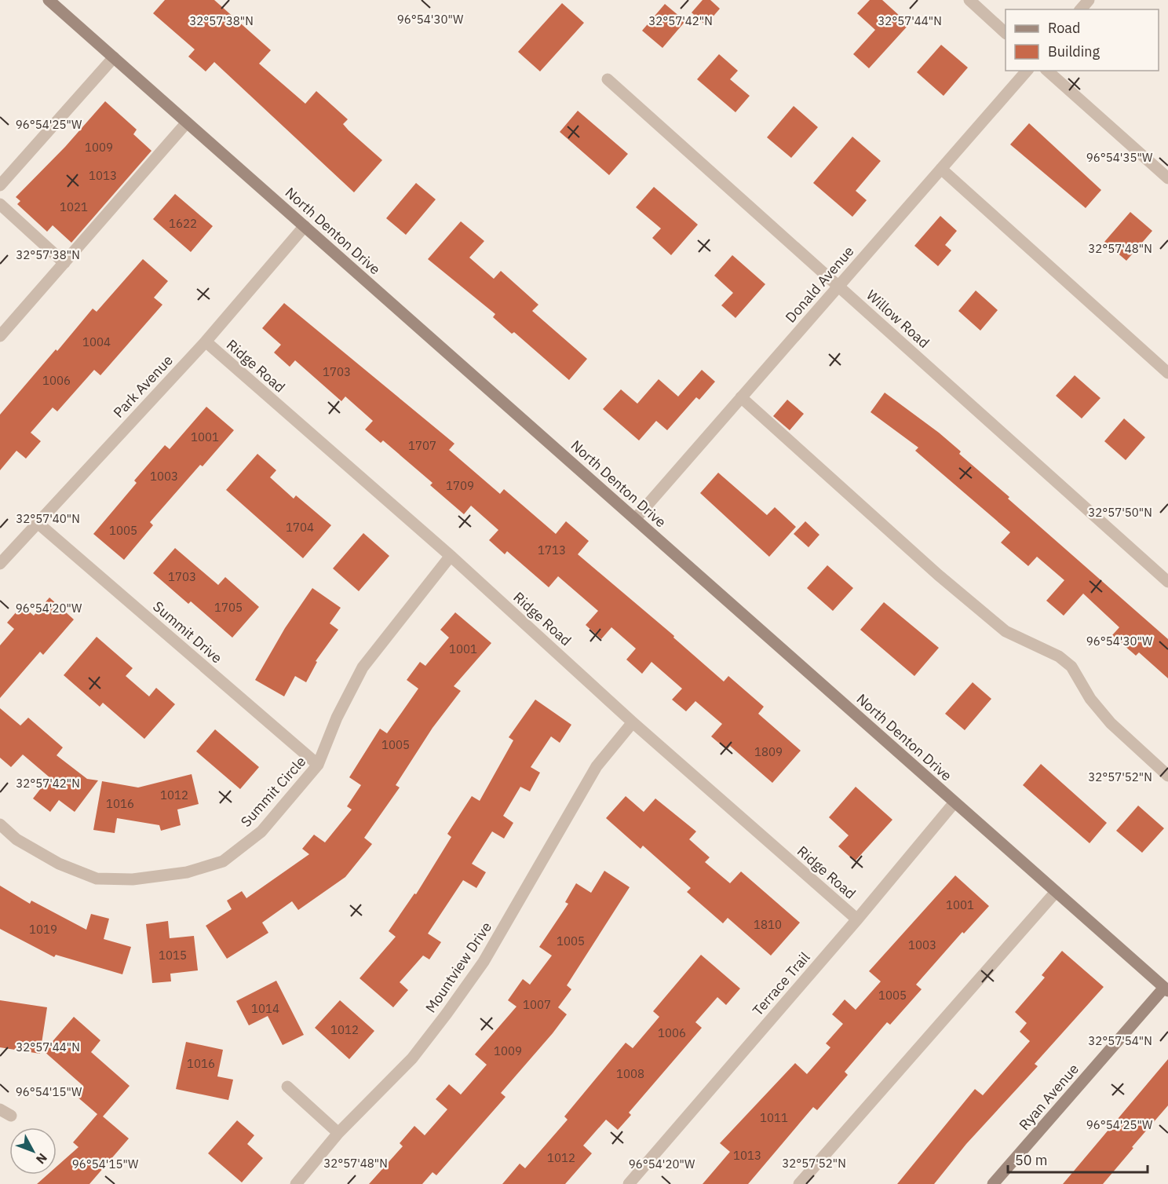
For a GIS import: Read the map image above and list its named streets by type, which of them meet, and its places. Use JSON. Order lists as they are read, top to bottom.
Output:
{
  "streets": {
    "street": [
      "North Denton Drive",
      "Donald Avenue",
      "Willow Road",
      "Ridge Road",
      "Park Avenue",
      "Summit Drive",
      "Summit Circle",
      "Mountview Drive",
      "Terrace Trail",
      "Ryan Avenue"
    ]
  },
  "crossings": [
    ["North Denton Drive", "Donald Avenue"],
    ["North Denton Drive", "Park Avenue"],
    ["North Denton Drive", "Terrace Trail"],
    ["North Denton Drive", "Ryan Avenue"],
    ["Donald Avenue", "Willow Road"],
    ["Ridge Road", "Park Avenue"],
    ["Ridge Road", "Summit Circle"],
    ["Ridge Road", "Mountview Drive"],
    ["Ridge Road", "Terrace Trail"],
    ["Park Avenue", "Summit Drive"],
    ["Summit Drive", "Summit Circle"]
  ],
  "house_numbers": [
    "1009",
    "1013",
    "1021",
    "1622",
    "1004",
    "1703",
    "1006",
    "1001",
    "1707",
    "1003",
    "1709",
    "1704",
    "1005",
    "1713",
    "1703",
    "1705",
    "1001",
    "1005",
    "1809",
    "1012",
    "1016",
    "1001",
    "1810",
    "1019",
    "1005",
    "1003",
    "1015",
    "1005",
    "1007",
    "1014",
    "1012",
    "1006",
    "1009",
    "1016",
    "1008",
    "1011",
    "1013",
    "1012"
  ],
  "legend": ["Road", "Building"],
  "scale_bar": "50 m",
  "north": "bottom right",
  "coordinates": [
    "96°54'30\"W",
    "32°57'42\"N",
    "32°57'38\"N",
    "32°57'44\"N",
    "96°54'25\"W",
    "96°54'35\"W",
    "32°57'48\"N",
    "32°57'50\"N",
    "32°57'40\"N",
    "96°54'20\"W",
    "32°57'52\"N",
    "32°57'54\"N",
    "96°54'15\"W"
  ]
}
